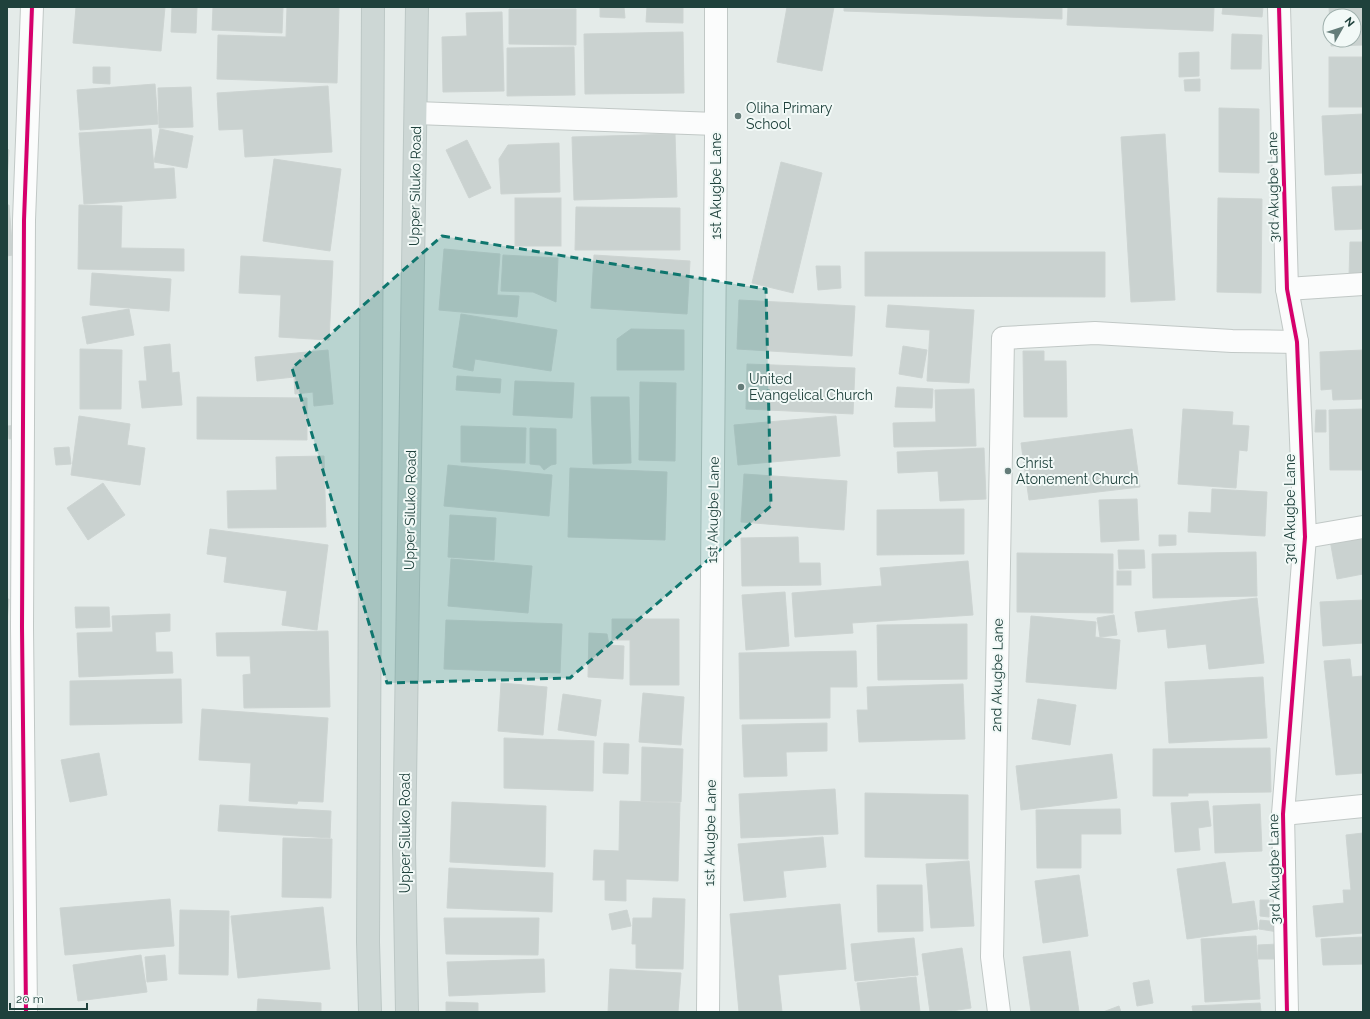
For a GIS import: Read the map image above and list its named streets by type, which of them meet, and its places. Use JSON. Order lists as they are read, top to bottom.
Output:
{
  "streets": {
    "main road": ["Upper Siluko Road"],
    "street": ["1st Akugbe Lane", "3rd Akugbe Lane", "2nd Akugbe Lane"]
  },
  "crossings": [
    ["3rd Akugbe Lane", "2nd Akugbe Lane"]
  ],
  "places": ["Oliha Primary School", "United Evangelical Church", "Christ Atonement Church"],
  "scale_bar": "20 m",
  "north": "top right"
}
